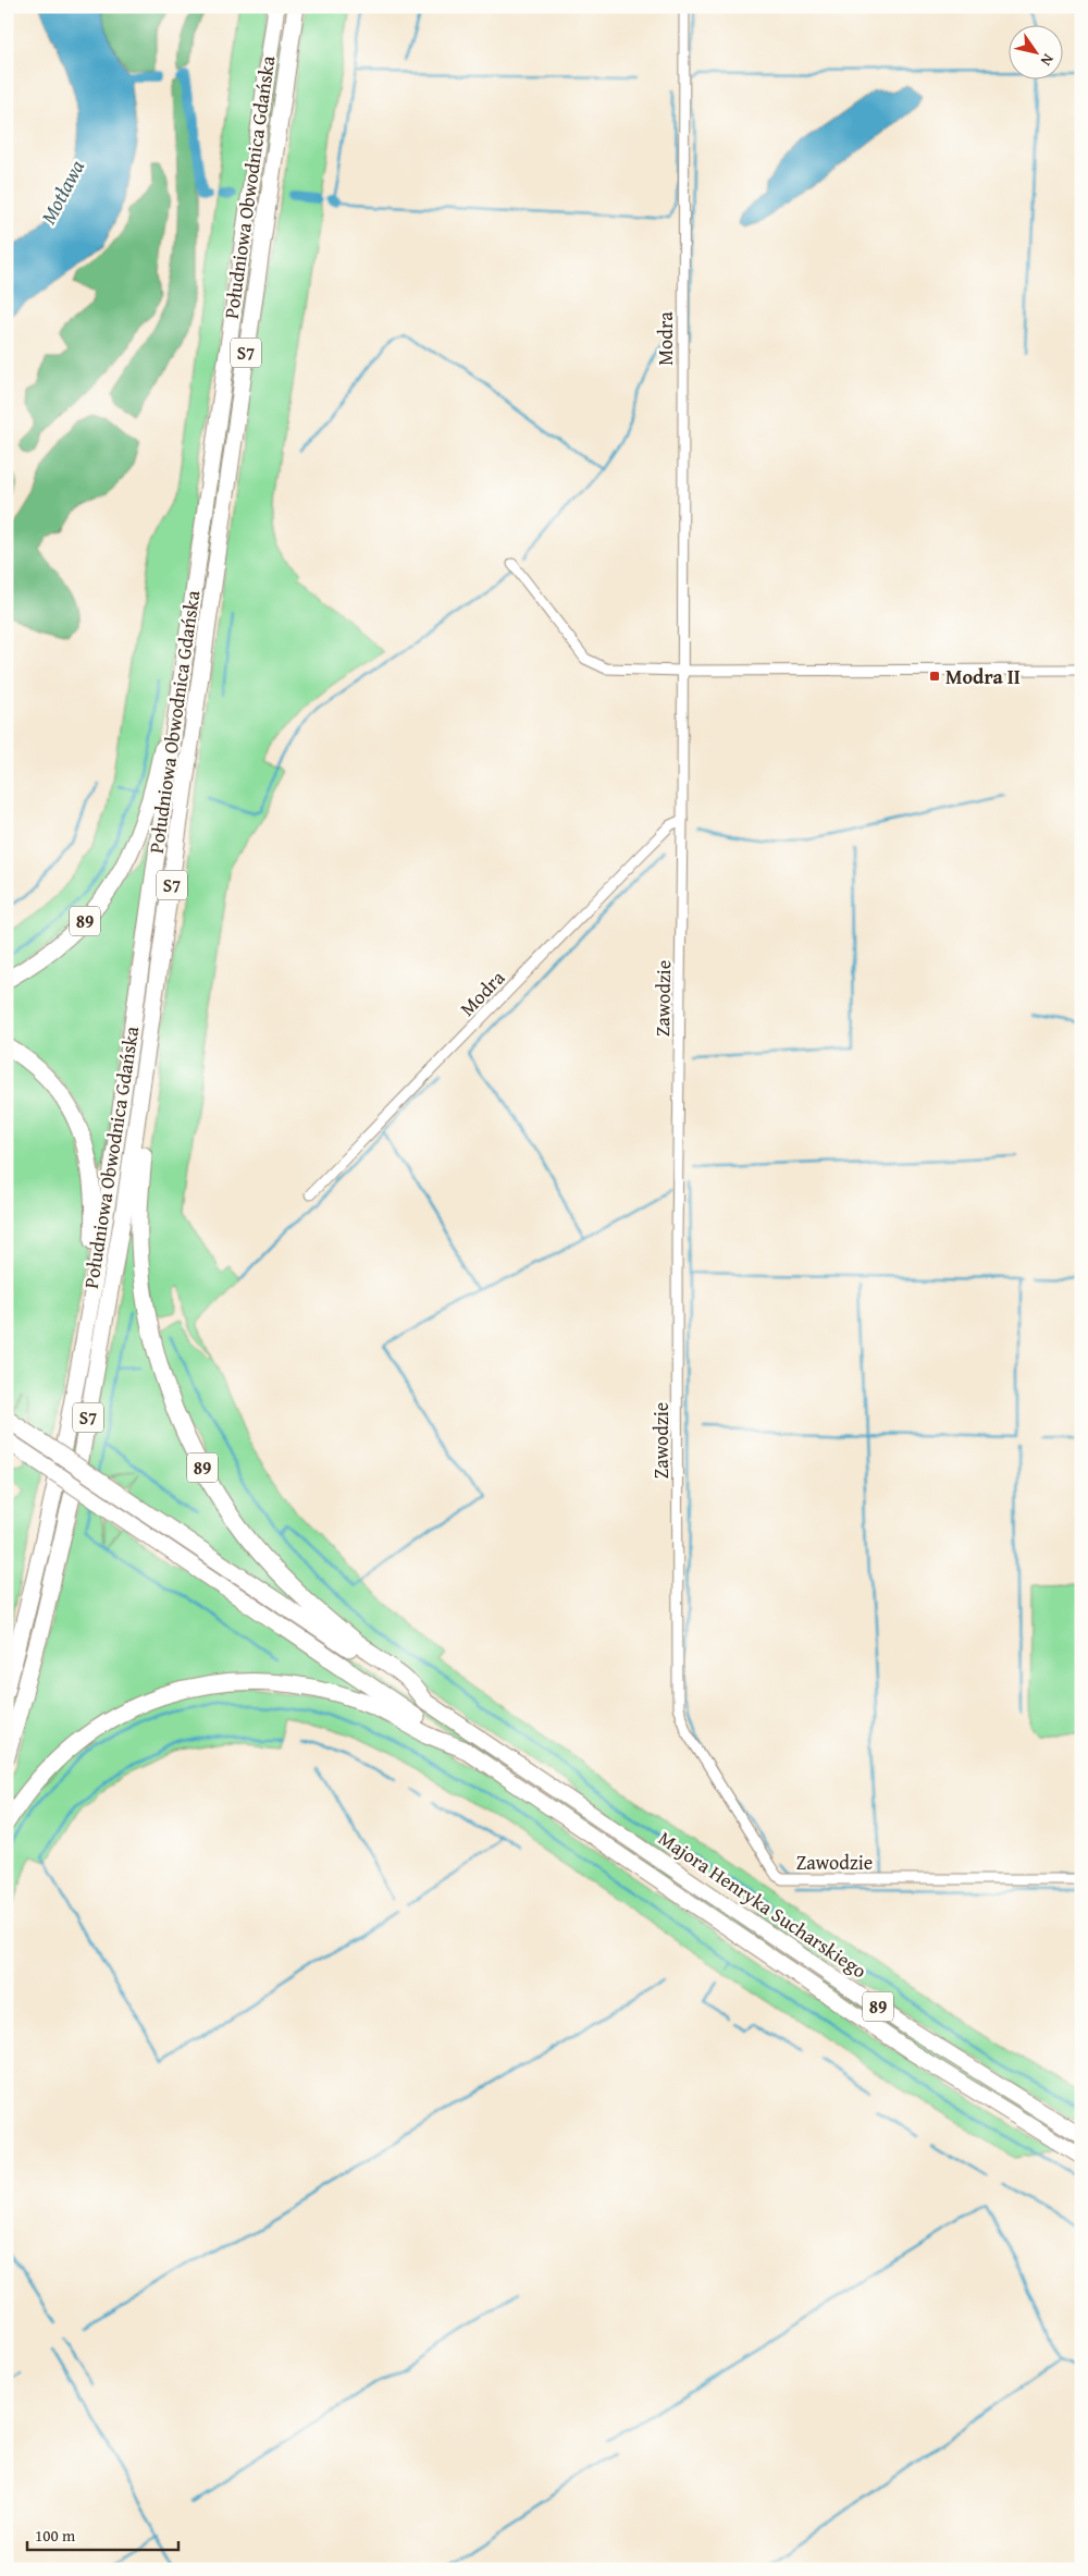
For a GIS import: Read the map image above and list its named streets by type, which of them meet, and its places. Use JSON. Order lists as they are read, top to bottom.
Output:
{
  "streets": {
    "highway": [
      "Południowa Obwodnica Gdańska",
      "S7",
      "89",
      "Majora Henryka Sucharskiego"
    ],
    "street": ["Modra", "Zawodzie"]
  },
  "crossings": [
    ["Południowa Obwodnica Gdańska", "89"],
    ["Modra", "Zawodzie"],
    ["89", "Majora Henryka Sucharskiego"]
  ],
  "water": ["Motława"],
  "places": {
    "transit": ["Modra II"]
  },
  "scale_bar": "100 m",
  "north": "bottom right"
}
